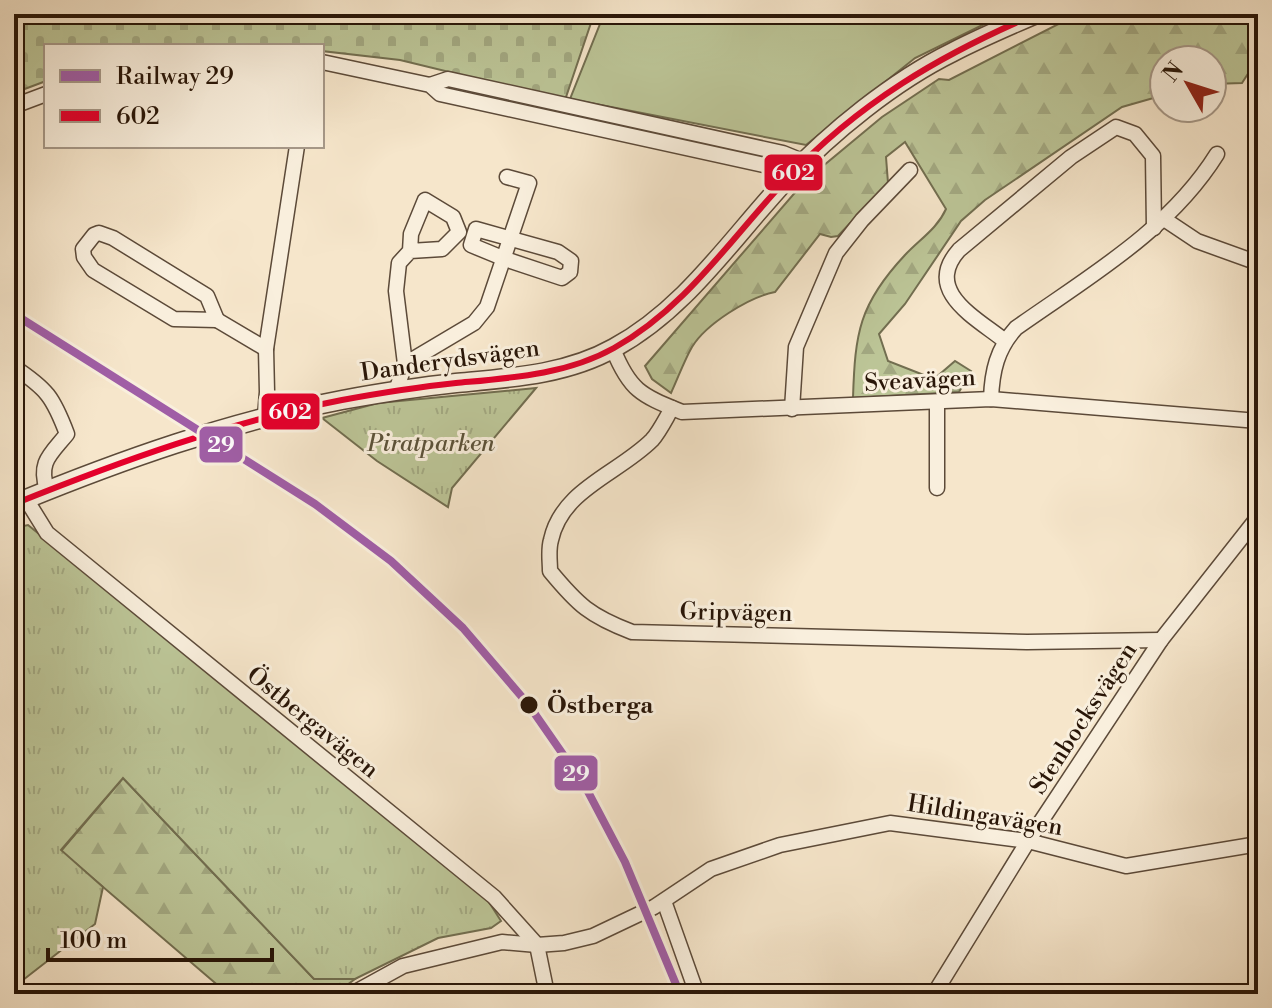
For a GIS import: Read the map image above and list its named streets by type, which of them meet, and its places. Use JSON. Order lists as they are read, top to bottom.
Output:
{
  "streets": {
    "street": [
      "Danderydsvägen",
      "Sveavägen",
      "Gripvägen",
      "Stenbocksvägen",
      "Östbergavägen",
      "Hildingavägen"
    ]
  },
  "crossings": [
    ["Danderydsvägen", "Sveavägen"],
    ["Danderydsvägen", "Östbergavägen"],
    ["Sveavägen", "Gripvägen"],
    ["Gripvägen", "Stenbocksvägen"],
    ["Stenbocksvägen", "Hildingavägen"],
    ["Östbergavägen", "Hildingavägen"]
  ],
  "parks": ["Piratparken"],
  "places": ["Östberga"],
  "lines": ["transit line 602", "rail line 29"],
  "legend": ["Railway 29", "602"],
  "scale_bar": "100 m",
  "north": "top left"
}
